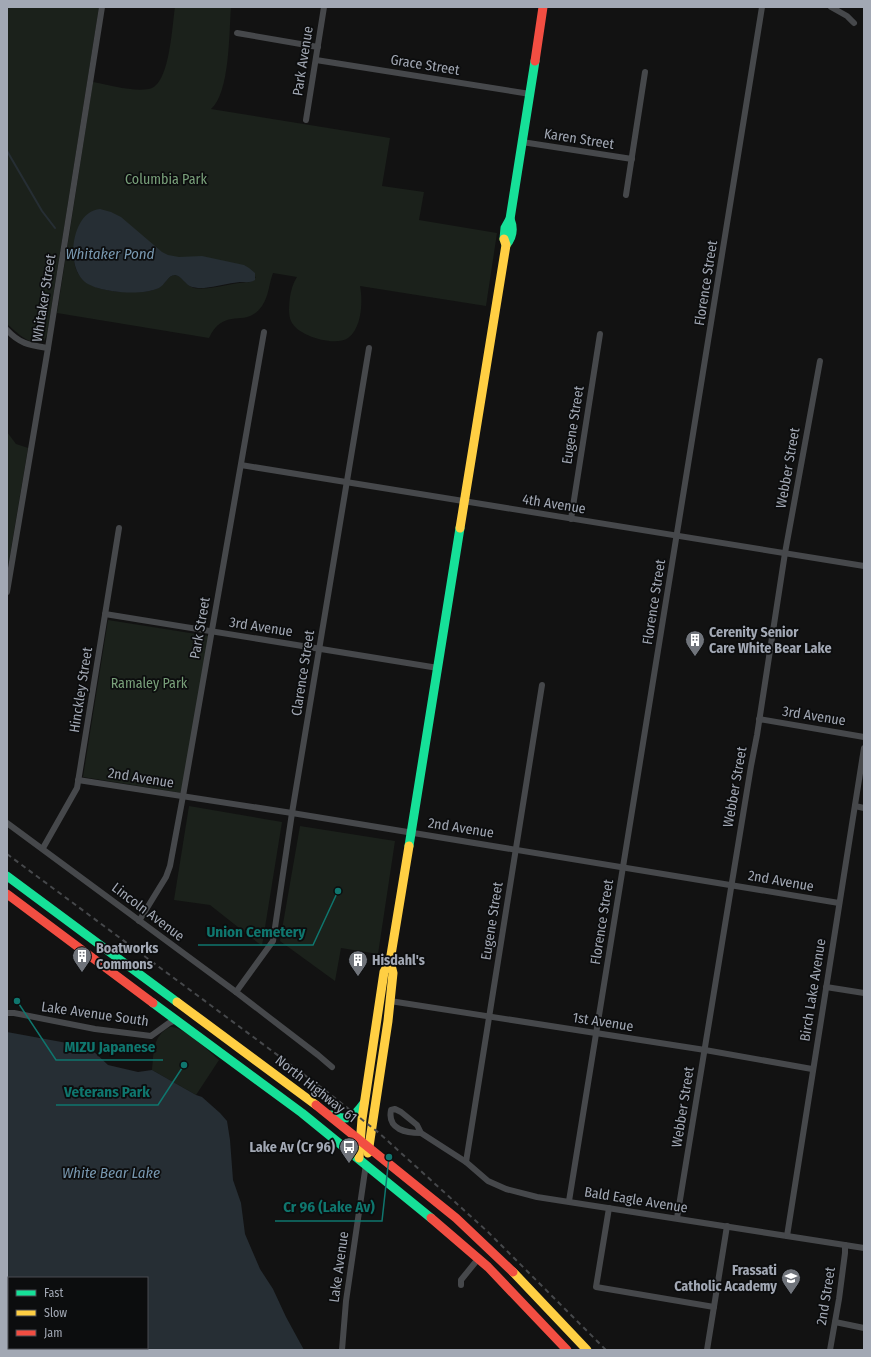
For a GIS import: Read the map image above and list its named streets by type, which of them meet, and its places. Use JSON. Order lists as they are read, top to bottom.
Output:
{
  "streets": {
    "main road": ["North Highway 61"],
    "street": [
      "Park Avenue",
      "Grace Street",
      "Karen Street",
      "Florence Street",
      "Whitaker Street",
      "Eugene Street",
      "Webber Street",
      "4th Avenue",
      "3rd Avenue",
      "Park Street",
      "Clarence Street",
      "Hinckley Street",
      "2nd Avenue",
      "Lincoln Avenue",
      "Birch Lake Avenue",
      "Lake Avenue South",
      "1st Avenue",
      "Bald Eagle Avenue",
      "Lake Avenue",
      "2nd Street"
    ]
  },
  "crossings": [
    ["Park Avenue", "Grace Street"],
    ["Florence Street", "4th Avenue"],
    ["Florence Street", "2nd Avenue"],
    ["Florence Street", "1st Avenue"],
    ["Florence Street", "Bald Eagle Avenue"],
    ["Eugene Street", "4th Avenue"],
    ["Eugene Street", "2nd Avenue"],
    ["Eugene Street", "1st Avenue"],
    ["Eugene Street", "Bald Eagle Avenue"],
    ["Webber Street", "4th Avenue"],
    ["Webber Street", "3rd Avenue"],
    ["Webber Street", "2nd Avenue"],
    ["Webber Street", "1st Avenue"],
    ["Webber Street", "Bald Eagle Avenue"],
    ["4th Avenue", "Park Street"],
    ["4th Avenue", "Clarence Street"],
    ["3rd Avenue", "Park Street"],
    ["3rd Avenue", "Clarence Street"],
    ["3rd Avenue", "Hinckley Street"],
    ["Park Street", "2nd Avenue"],
    ["Park Street", "Lincoln Avenue"],
    ["Clarence Street", "2nd Avenue"],
    ["Clarence Street", "Lincoln Avenue"],
    ["Hinckley Street", "2nd Avenue"],
    ["Hinckley Street", "Lincoln Avenue"],
    ["2nd Avenue", "Birch Lake Avenue"],
    ["Birch Lake Avenue", "1st Avenue"],
    ["Birch Lake Avenue", "Bald Eagle Avenue"],
    ["Lake Avenue South", "North Highway 61"],
    ["North Highway 61", "Lake Avenue"],
    ["Bald Eagle Avenue", "2nd Street"]
  ],
  "water": ["Whitaker Pond", "White Bear Lake"],
  "parks": ["Columbia Park", "Ramaley Park"],
  "places": {
    "building": ["Cerenity Senior Care White Bear Lake", "Boatworks Commons", "Hisdahl's"],
    "other": [
      "Union Cemetery",
      "MIZU Japanese",
      "Veterans Park",
      "Cr 96 (Lake Av)"
    ],
    "bus stop": ["Lake Av (Cr 96)"],
    "school or university": ["Frassati Catholic Academy"]
  },
  "legend": ["Fast", "Slow", "Jam"]
}
